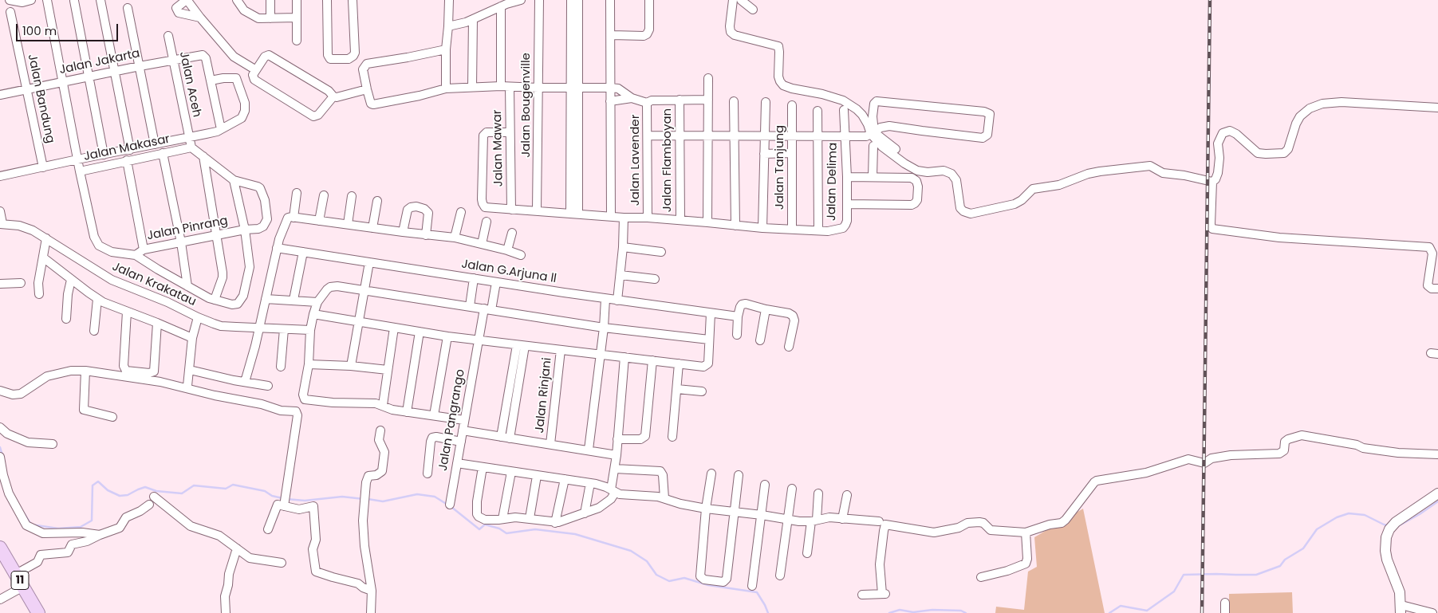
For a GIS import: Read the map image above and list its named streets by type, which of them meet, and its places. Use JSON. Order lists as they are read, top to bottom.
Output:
{
  "streets": {
    "highway": ["11"],
    "street": [
      "Jalan Jakarta",
      "Jalan Aceh",
      "Jalan Bandung",
      "Jalan Bougenville",
      "Jalan Makasar",
      "Jalan Mawar",
      "Jalan Lavender",
      "Jalan Flamboyan",
      "Jalan Tanjung",
      "Jalan Delima",
      "Jalan Pinrang",
      "Jalan G.Arjuna ll",
      "Jalan Krakatau",
      "Jalan Rinjani",
      "Jalan Pangrango"
    ]
  },
  "crossings": [
    ["Jalan Jakarta", "Jalan Aceh"],
    ["Jalan Jakarta", "Jalan Bandung"],
    ["Jalan Jakarta", "Jalan Makasar"],
    ["Jalan Aceh", "Jalan Makasar"],
    ["Jalan Bandung", "Jalan Makasar"],
    ["Jalan G.Arjuna ll", "Jalan Pangrango"]
  ],
  "scale_bar": "100 m"
}
